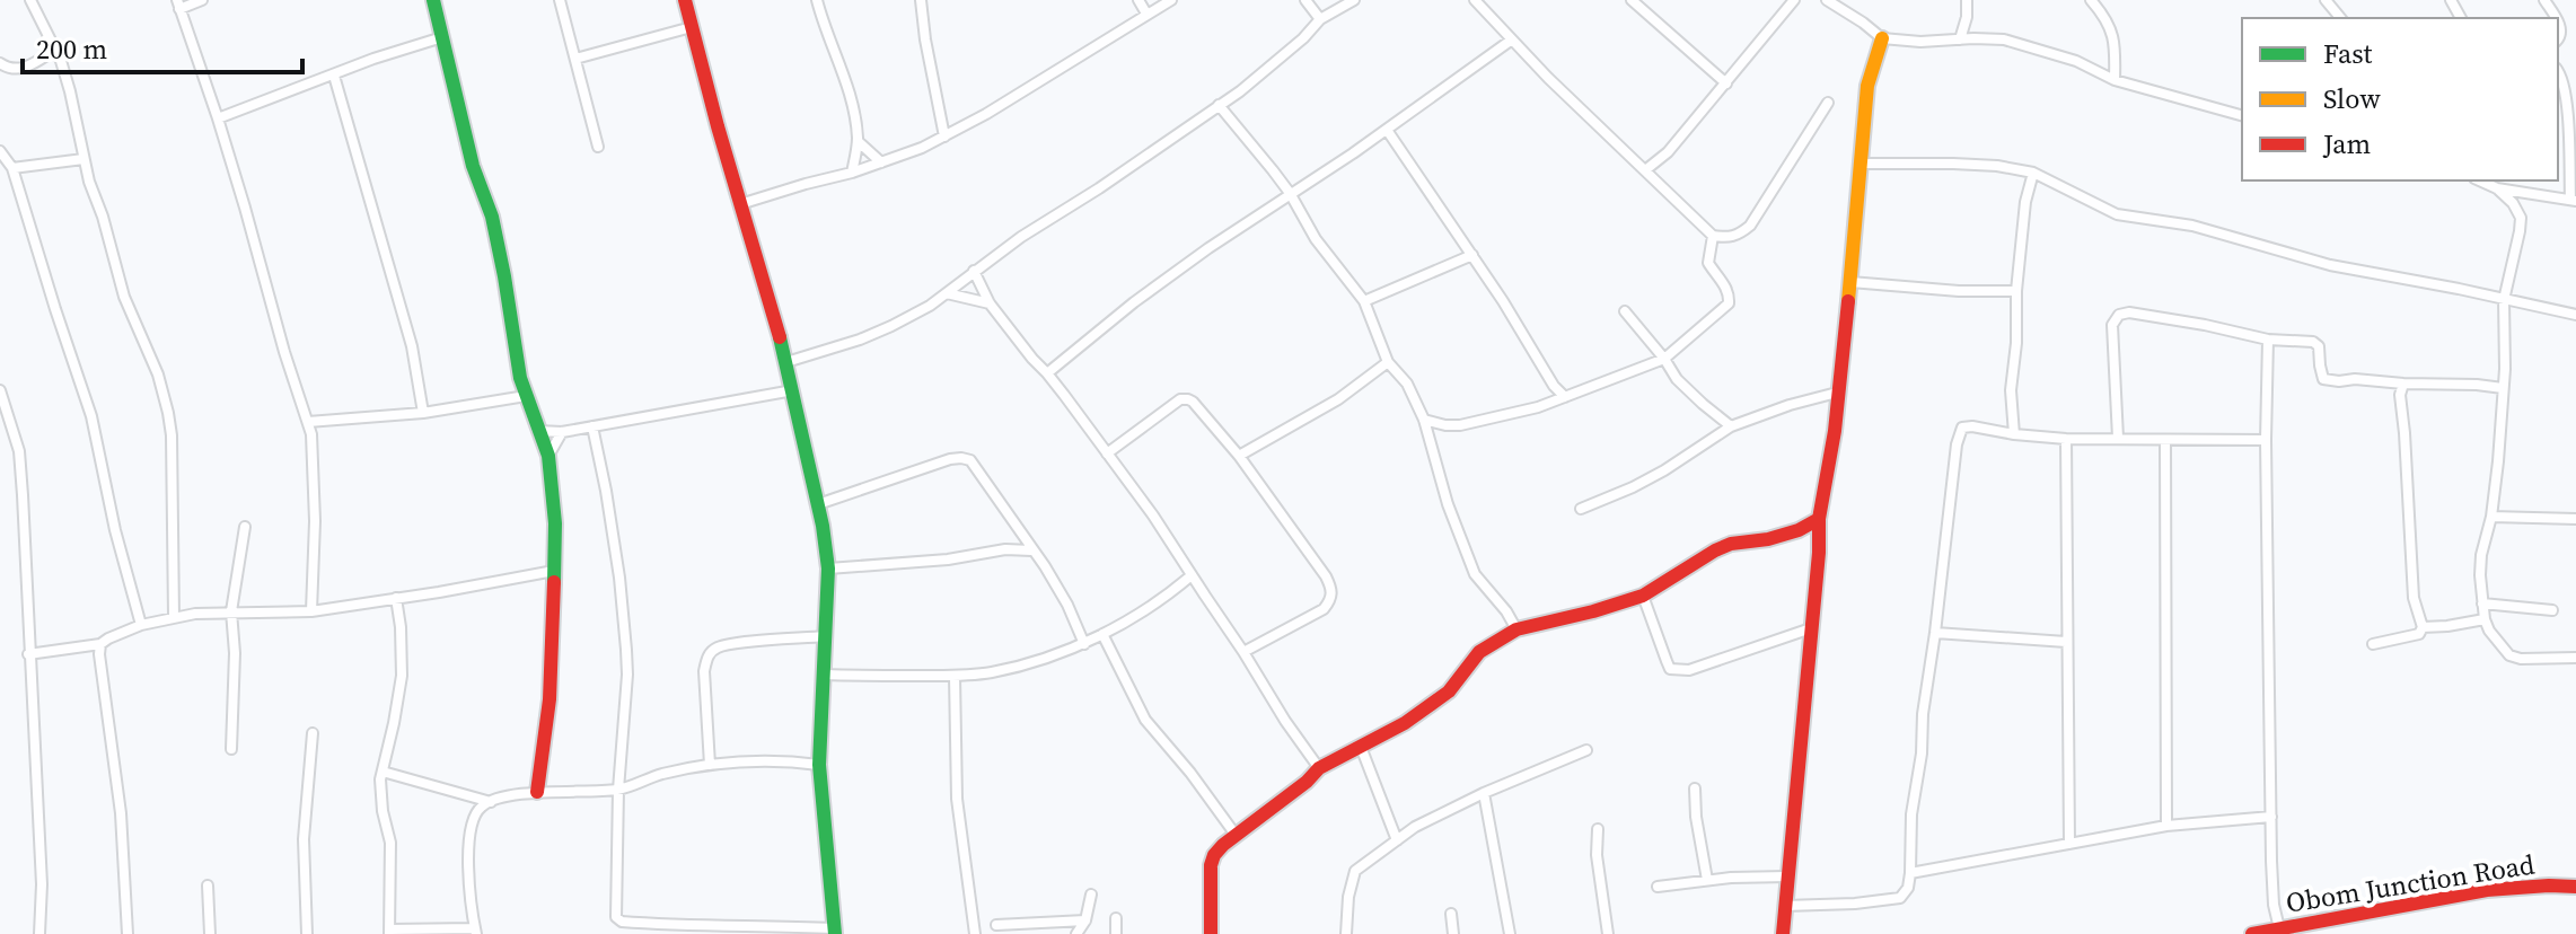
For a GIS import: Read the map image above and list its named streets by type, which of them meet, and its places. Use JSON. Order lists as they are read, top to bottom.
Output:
{
  "streets": {
    "street": ["Obom Junction Road"]
  },
  "legend": ["Fast", "Slow", "Jam"],
  "scale_bar": "200 m"
}
